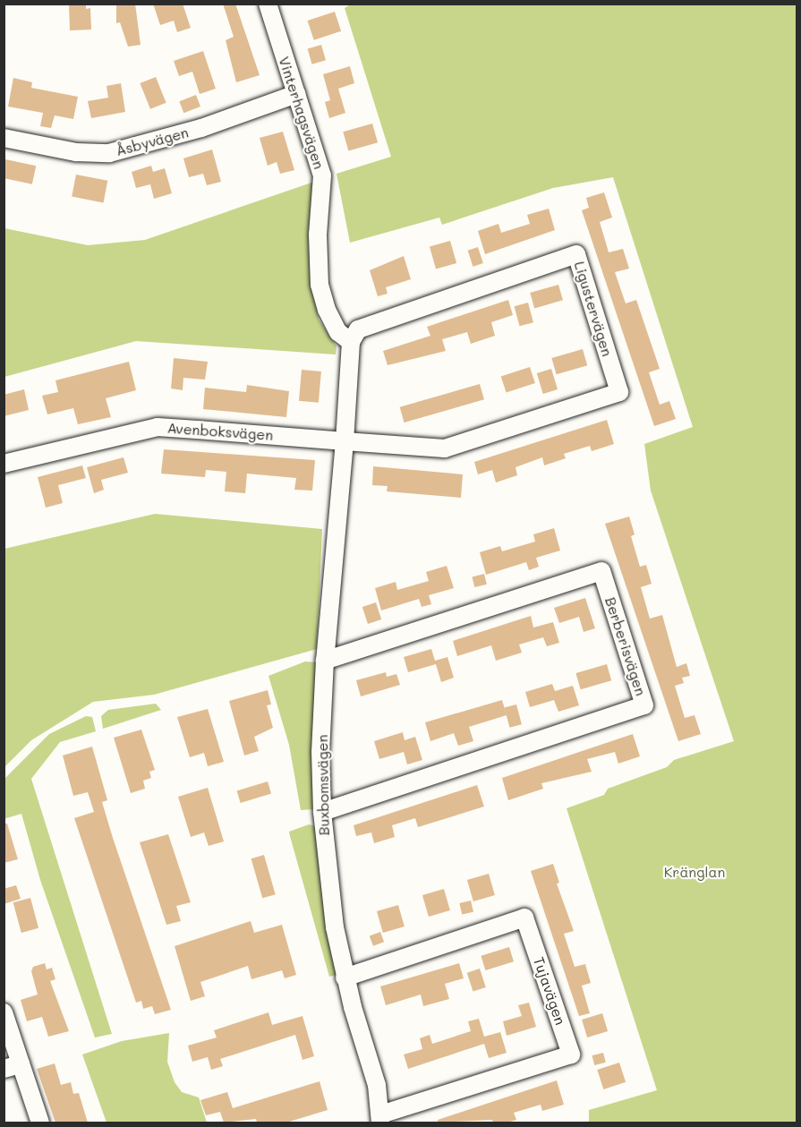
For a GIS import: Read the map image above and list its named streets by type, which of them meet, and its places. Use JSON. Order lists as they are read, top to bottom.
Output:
{
  "streets": {
    "street": [
      "Vinterhagsvägen",
      "Åsbyvägen",
      "Ligustervägen",
      "Avenboksvägen",
      "Berberisvägen",
      "Buxbomsvägen",
      "Tujavägen"
    ]
  },
  "crossings": [
    ["Vinterhagsvägen", "Åsbyvägen"],
    ["Vinterhagsvägen", "Ligustervägen"],
    ["Ligustervägen", "Avenboksvägen"],
    ["Ligustervägen", "Buxbomsvägen"],
    ["Avenboksvägen", "Buxbomsvägen"],
    ["Berberisvägen", "Buxbomsvägen"],
    ["Buxbomsvägen", "Tujavägen"]
  ],
  "parks": ["Kränglan"]
}
